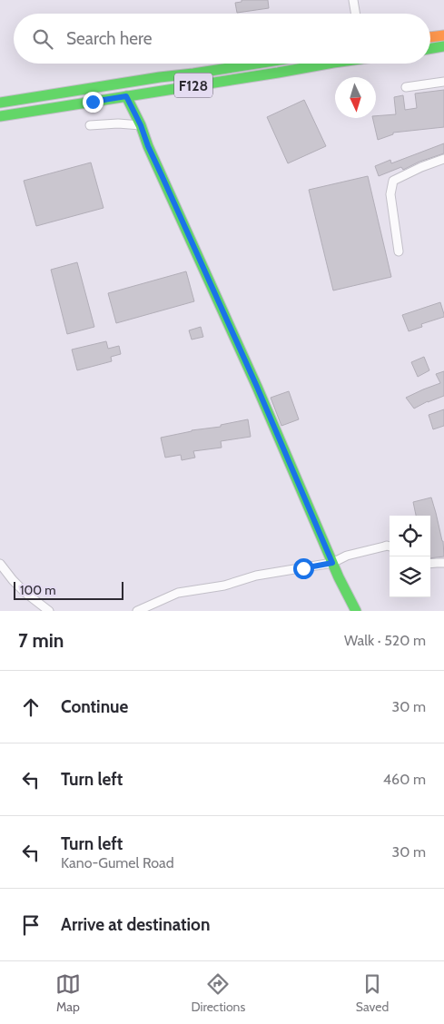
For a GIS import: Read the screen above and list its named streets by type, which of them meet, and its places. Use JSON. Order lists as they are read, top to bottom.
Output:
{
  "streets": {
    "main road": ["F128"]
  },
  "scale_bar": "100 m",
  "north": "bottom",
  "page": {
    "search": "Search here",
    "scale": "100 m",
    "heading": ["7 min", "Walk · 520 m"],
    "list": [
      ["Continue", "30 m"],
      ["Turn left", "460 m"],
      ["Turn left", "Kano-Gumel Road", "30 m"],
      "Arrive at destination"
    ],
    "nav": ["Map", "Directions", "Saved"]
  }
}
